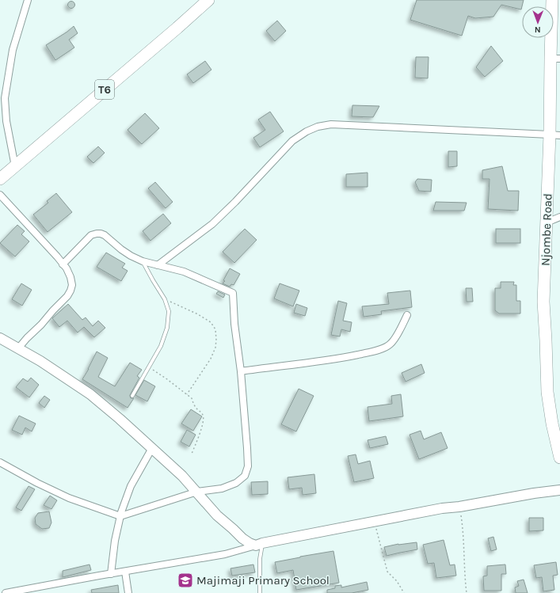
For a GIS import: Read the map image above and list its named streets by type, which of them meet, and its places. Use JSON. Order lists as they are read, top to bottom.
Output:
{
  "streets": {
    "highway": ["T6", "Njombe Road"]
  },
  "places": {
    "school or university": ["Majimaji Primary School"]
  },
  "north": "bottom"
}
